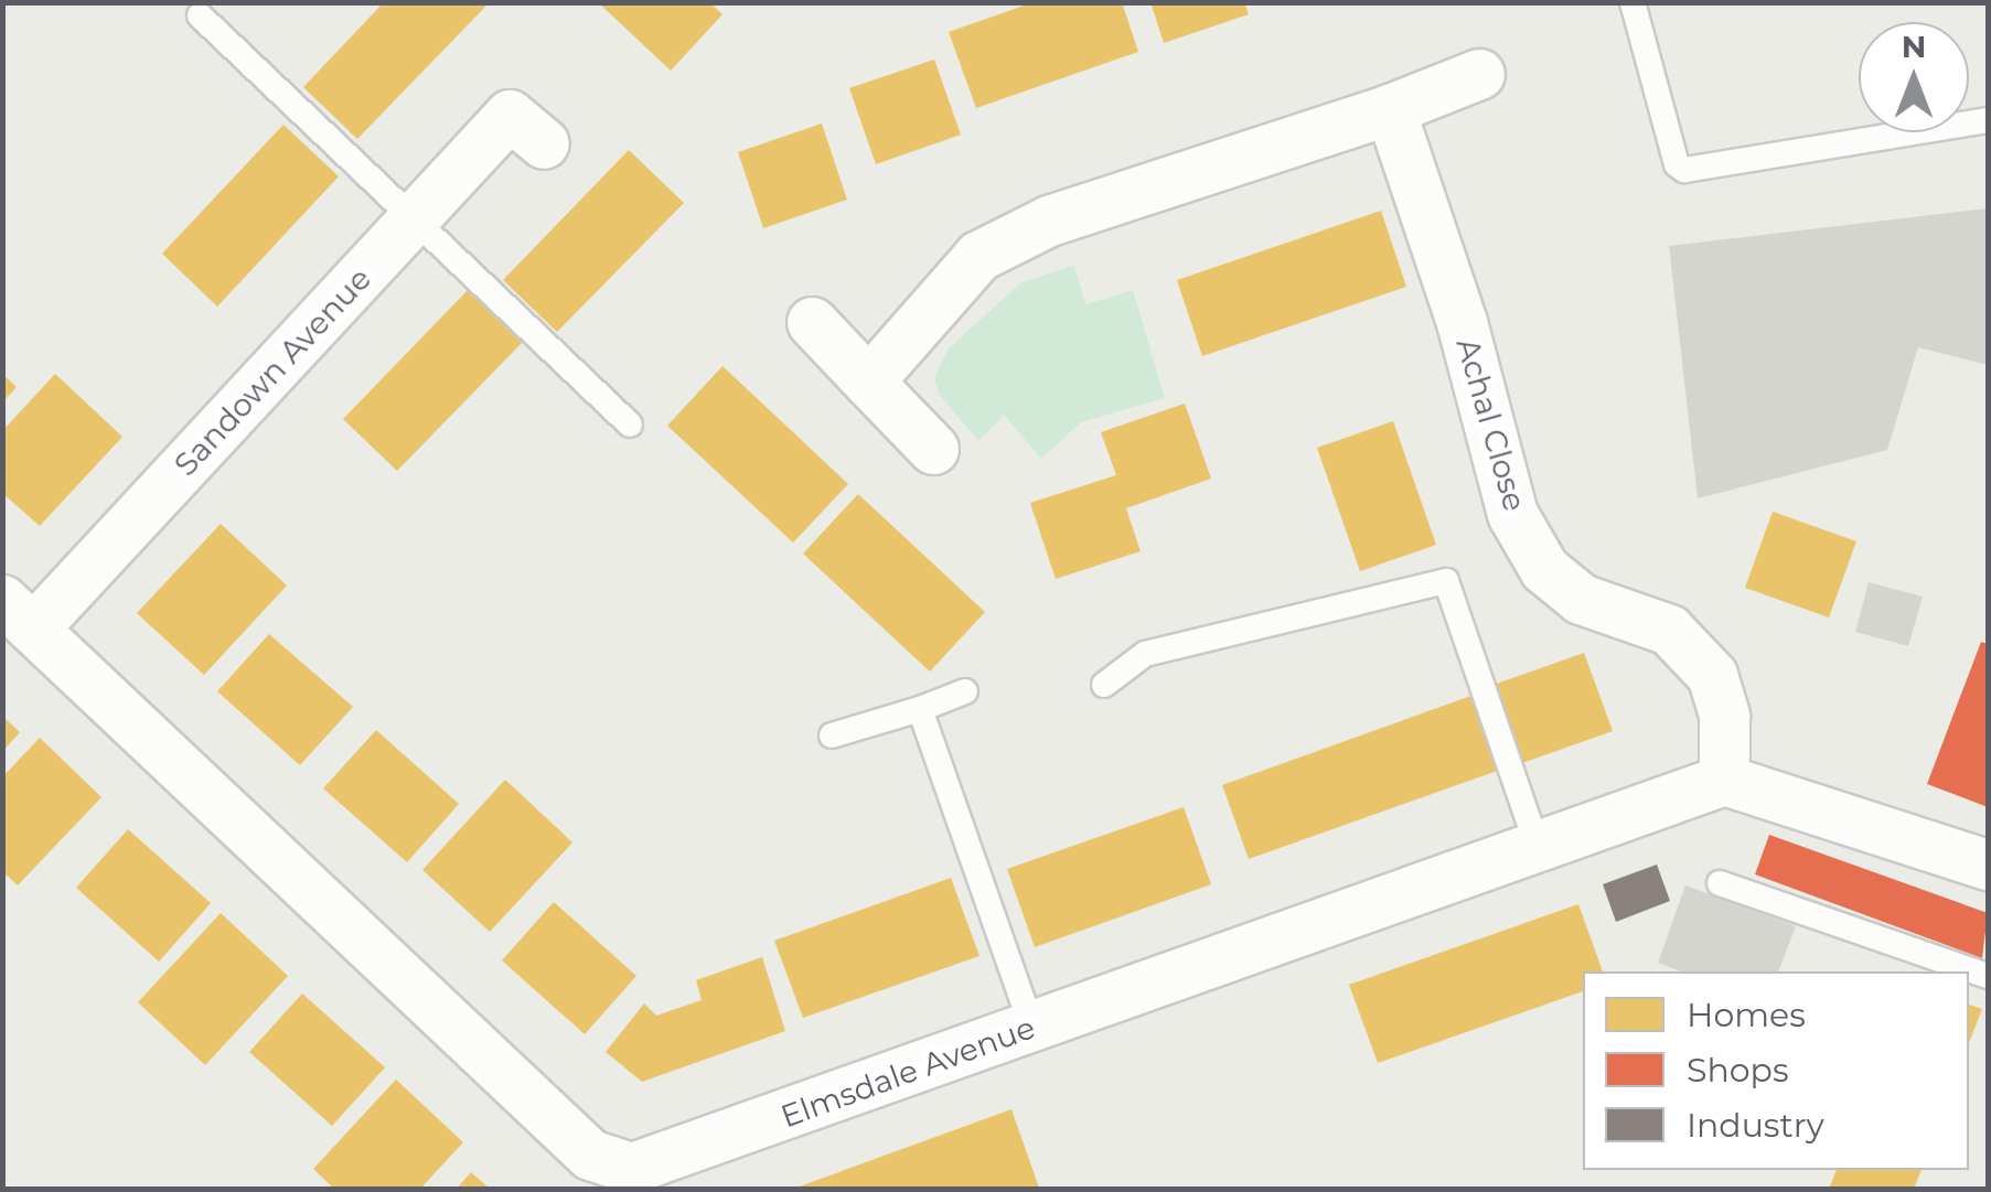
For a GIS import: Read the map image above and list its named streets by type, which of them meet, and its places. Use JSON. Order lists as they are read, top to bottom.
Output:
{
  "streets": {
    "street": ["Sandown Avenue", "Achal Close", "Elmsdale Avenue"]
  },
  "crossings": [
    ["Sandown Avenue", "Elmsdale Avenue"],
    ["Achal Close", "Elmsdale Avenue"]
  ],
  "legend": ["Homes", "Shops", "Industry"],
  "north": "top"
}
